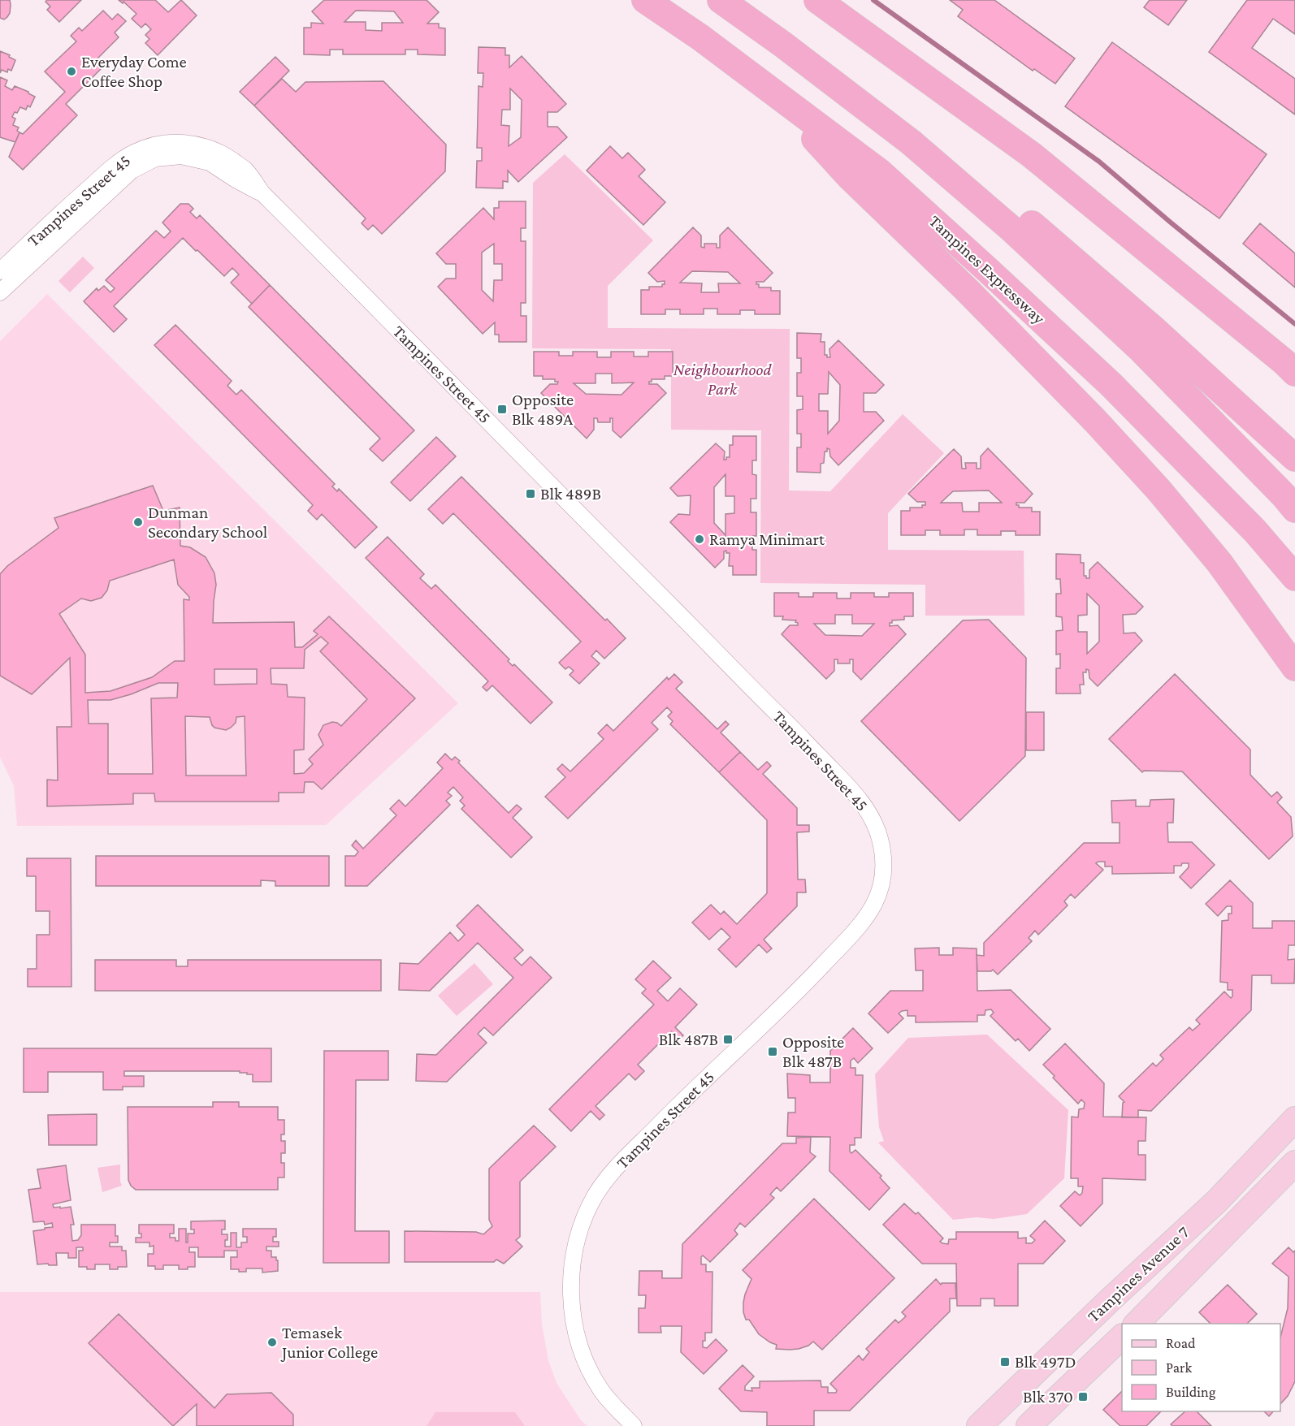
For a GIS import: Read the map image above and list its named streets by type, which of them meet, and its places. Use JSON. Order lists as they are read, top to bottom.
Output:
{
  "streets": {
    "highway": ["Tampines Expressway"],
    "main road": ["Tampines Avenue 7"],
    "street": ["Tampines Street 45"]
  },
  "parks": ["Neighbourhood Park"],
  "places": {
    "other": [
      "Everyday Come Coffee Shop",
      "Dunman Secondary School",
      "Ramya Minimart",
      "Temasek Junior College"
    ],
    "transit": [
      "Opposite Blk 489A",
      "Blk 489B",
      "Blk 487B",
      "Opposite Blk 487B",
      "Blk 497D",
      "Blk 370"
    ]
  },
  "legend": ["Road", "Park", "Building"]
}
